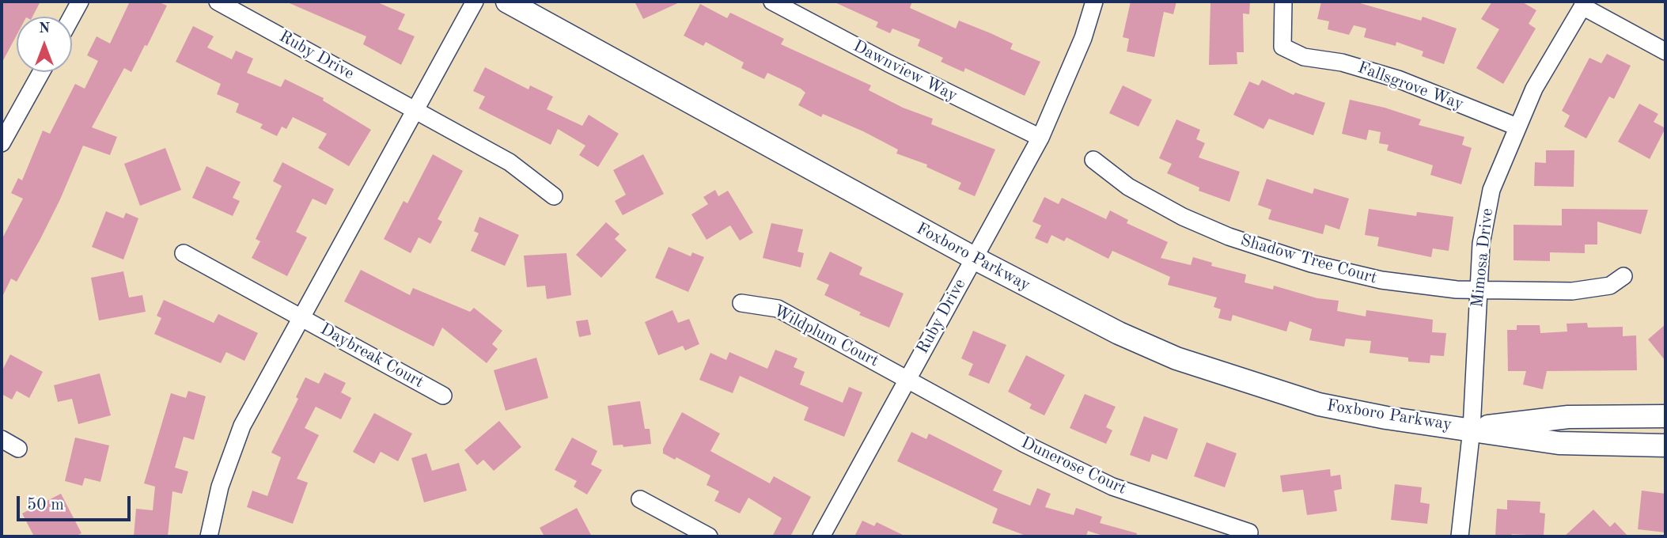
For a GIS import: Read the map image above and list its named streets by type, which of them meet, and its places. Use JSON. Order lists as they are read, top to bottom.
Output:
{
  "streets": {
    "main road": ["Foxboro Parkway"],
    "street": [
      "Ruby Drive",
      "Dawnview Way",
      "Fallsgrove Way",
      "Mimosa Drive",
      "Shadow Tree Court",
      "Wildplum Court",
      "Daybreak Court",
      "Dunerose Court"
    ]
  },
  "crossings": [
    ["Ruby Drive", "Dawnview Way"],
    ["Ruby Drive", "Foxboro Parkway"],
    ["Ruby Drive", "Wildplum Court"],
    ["Ruby Drive", "Dunerose Court"],
    ["Fallsgrove Way", "Mimosa Drive"],
    ["Foxboro Parkway", "Mimosa Drive"],
    ["Mimosa Drive", "Shadow Tree Court"],
    ["Wildplum Court", "Dunerose Court"]
  ],
  "scale_bar": "50 m",
  "north": "top"
}
